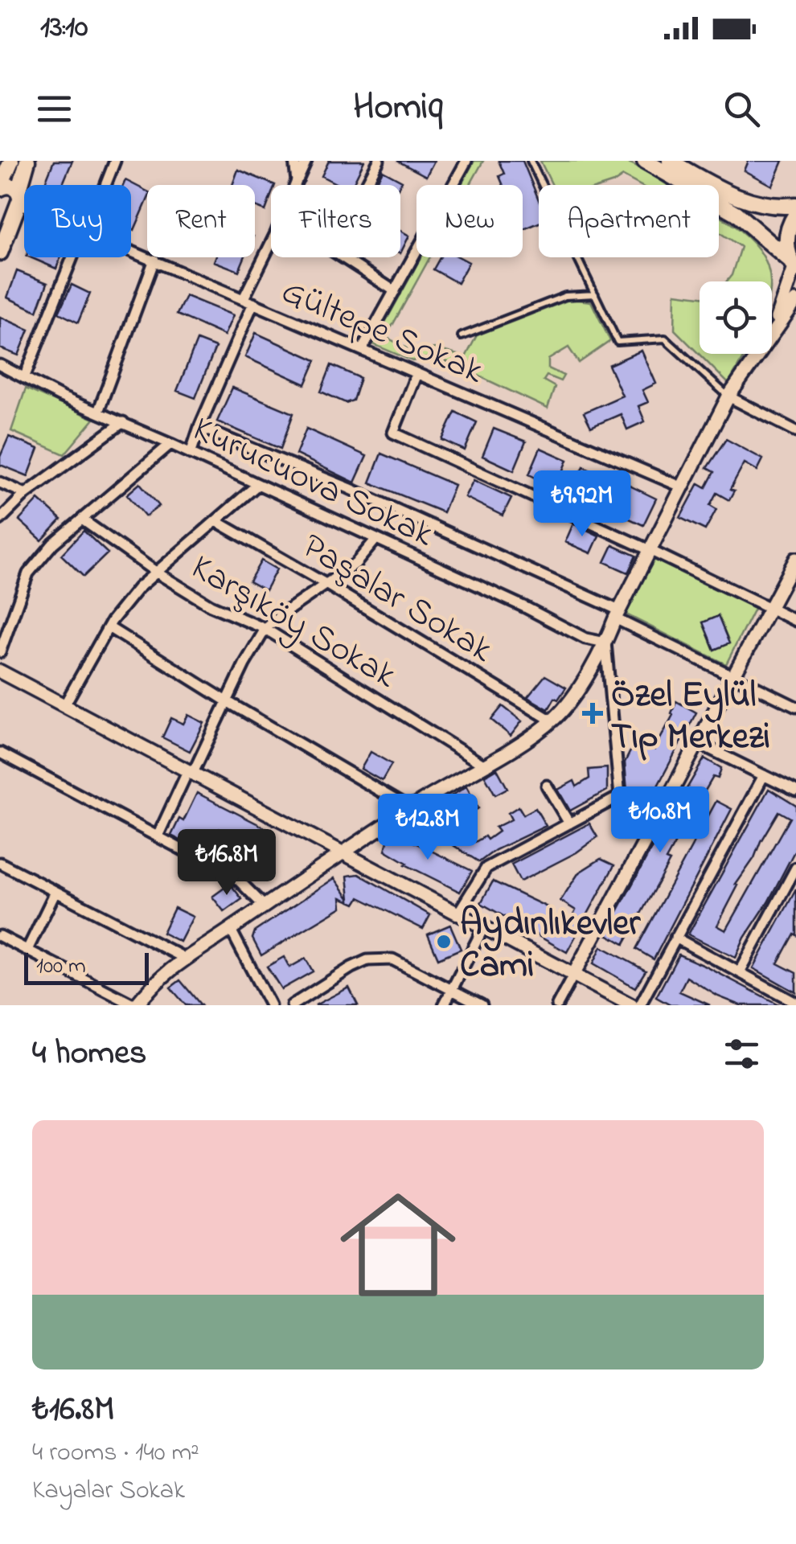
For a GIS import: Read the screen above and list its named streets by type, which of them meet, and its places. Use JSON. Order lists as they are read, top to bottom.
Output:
{
  "streets": {
    "street": [
      "Gültepe Sokak",
      "Kurucuova Sokak",
      "Paşalar Sokak",
      "Karşıköy Sokak"
    ]
  },
  "places": {
    "health": ["Özel Eylül Tıp Merkezi"],
    "other": ["Aydınlıkevler Cami"]
  },
  "scale_bar": "100 m",
  "page": {
    "status": "13:10",
    "header": "Homiq",
    "chip": [
      "Buy",
      "Rent",
      "Filters",
      "New",
      "Apartment"
    ],
    "price": [
      "₺9.92M",
      "₺10.8M",
      "₺12.8M",
      "₺16.8M"
    ],
    "scale": "100 m",
    "heading": "4 homes",
    "list": [
      {
        "name": "₺16.8M",
        "note": "4 rooms · 140 m² · Kayalar Sokak"
      }
    ]
  }
}
